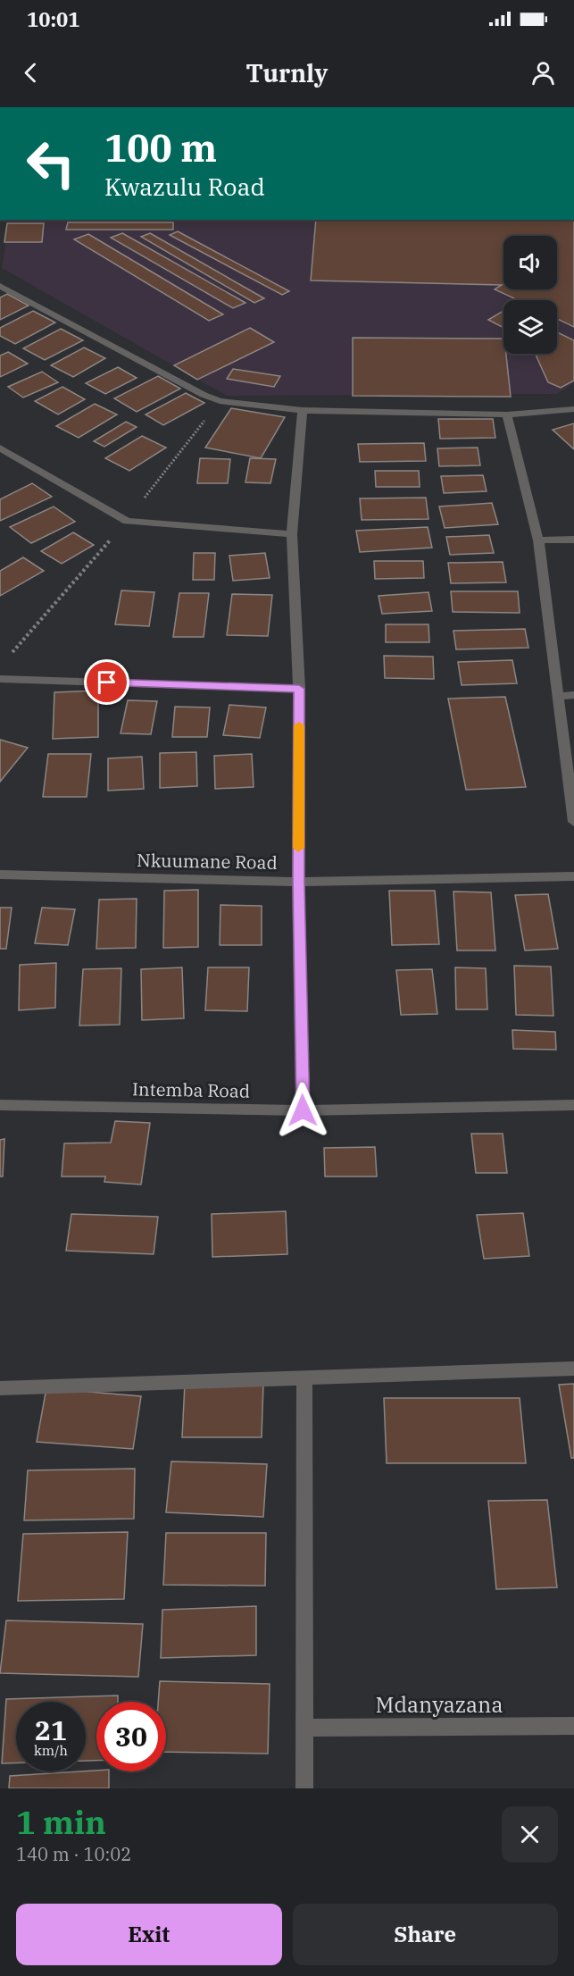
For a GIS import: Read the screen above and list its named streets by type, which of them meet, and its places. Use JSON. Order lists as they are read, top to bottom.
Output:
{
  "streets": {
    "street": ["Nkuumane Road", "Intemba Road", "Mdanyazana"]
  },
  "page": {
    "status": "10:01",
    "header": "Turnly",
    "turn": ["100 m", "Kwazulu Road"],
    "speed": "21 km/h",
    "limit": "30",
    "heading": ["1 min", "140 m · 10:02"],
    "buttons": ["Exit", "Share"]
  }
}
